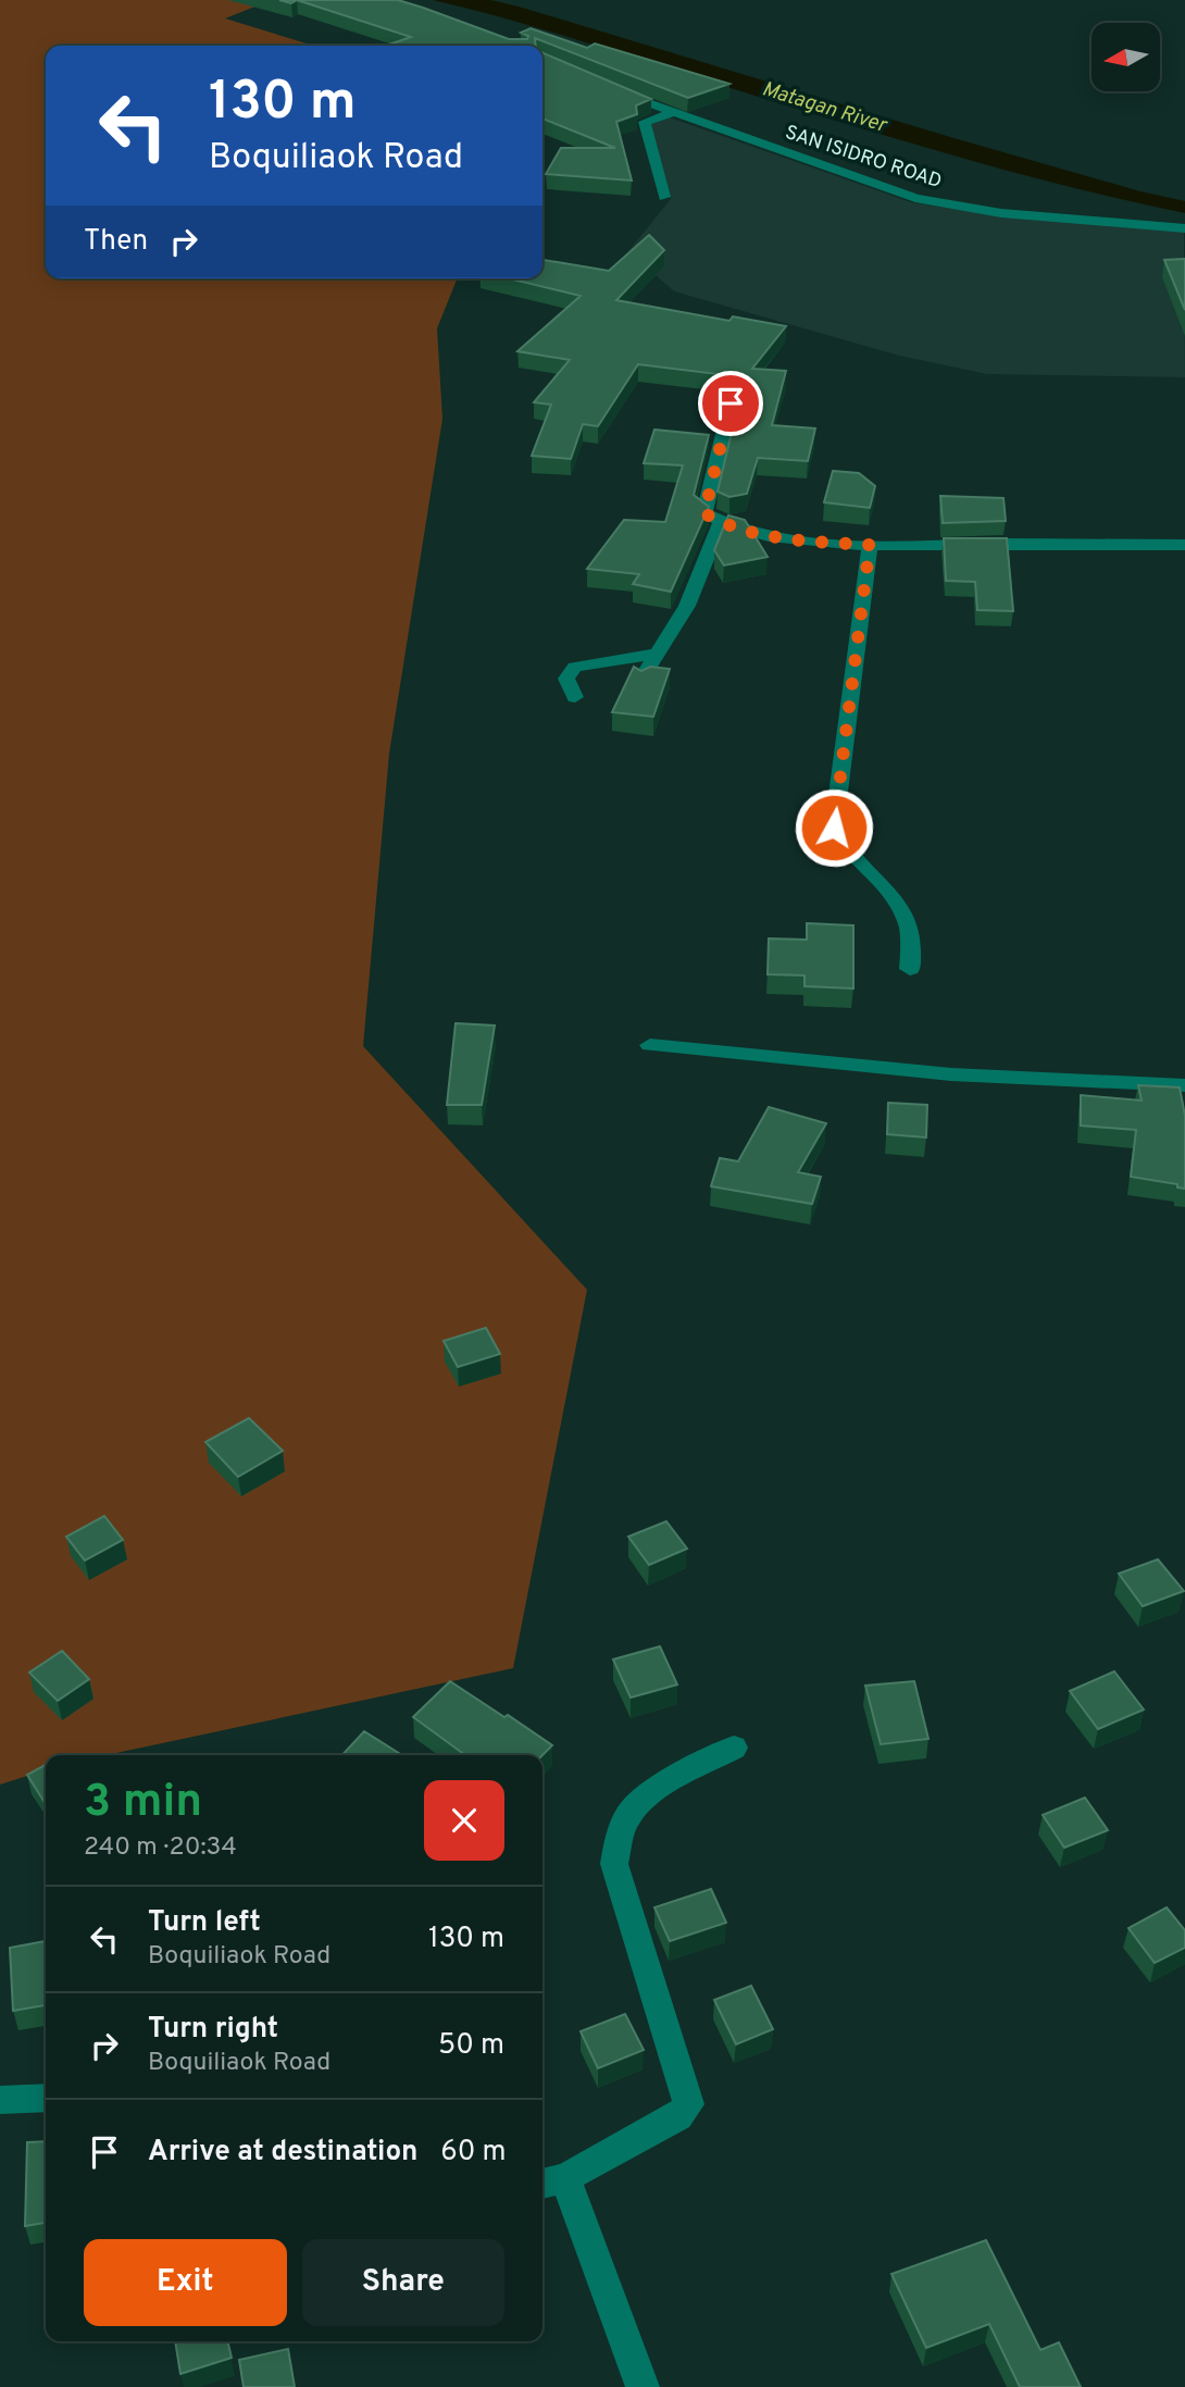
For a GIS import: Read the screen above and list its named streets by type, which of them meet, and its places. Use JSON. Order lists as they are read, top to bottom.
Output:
{
  "streets": {
    "street": ["SAN ISIDRO ROAD"]
  },
  "water": ["Matagan River"],
  "north": "left",
  "page": {
    "turn": ["130 m", "Boquiliaok Road"],
    "then": "Then",
    "heading": ["3 min", "240 m · 20:34"],
    "list": [
      {
        "name": "Turn left",
        "note": "Boquiliaok Road",
        "value": "130 m"
      },
      {
        "name": "Turn right",
        "note": "Boquiliaok Road",
        "value": "50 m"
      },
      {
        "name": "Arrive at destination",
        "value": "60 m"
      }
    ],
    "buttons": ["Exit", "Share"]
  }
}
